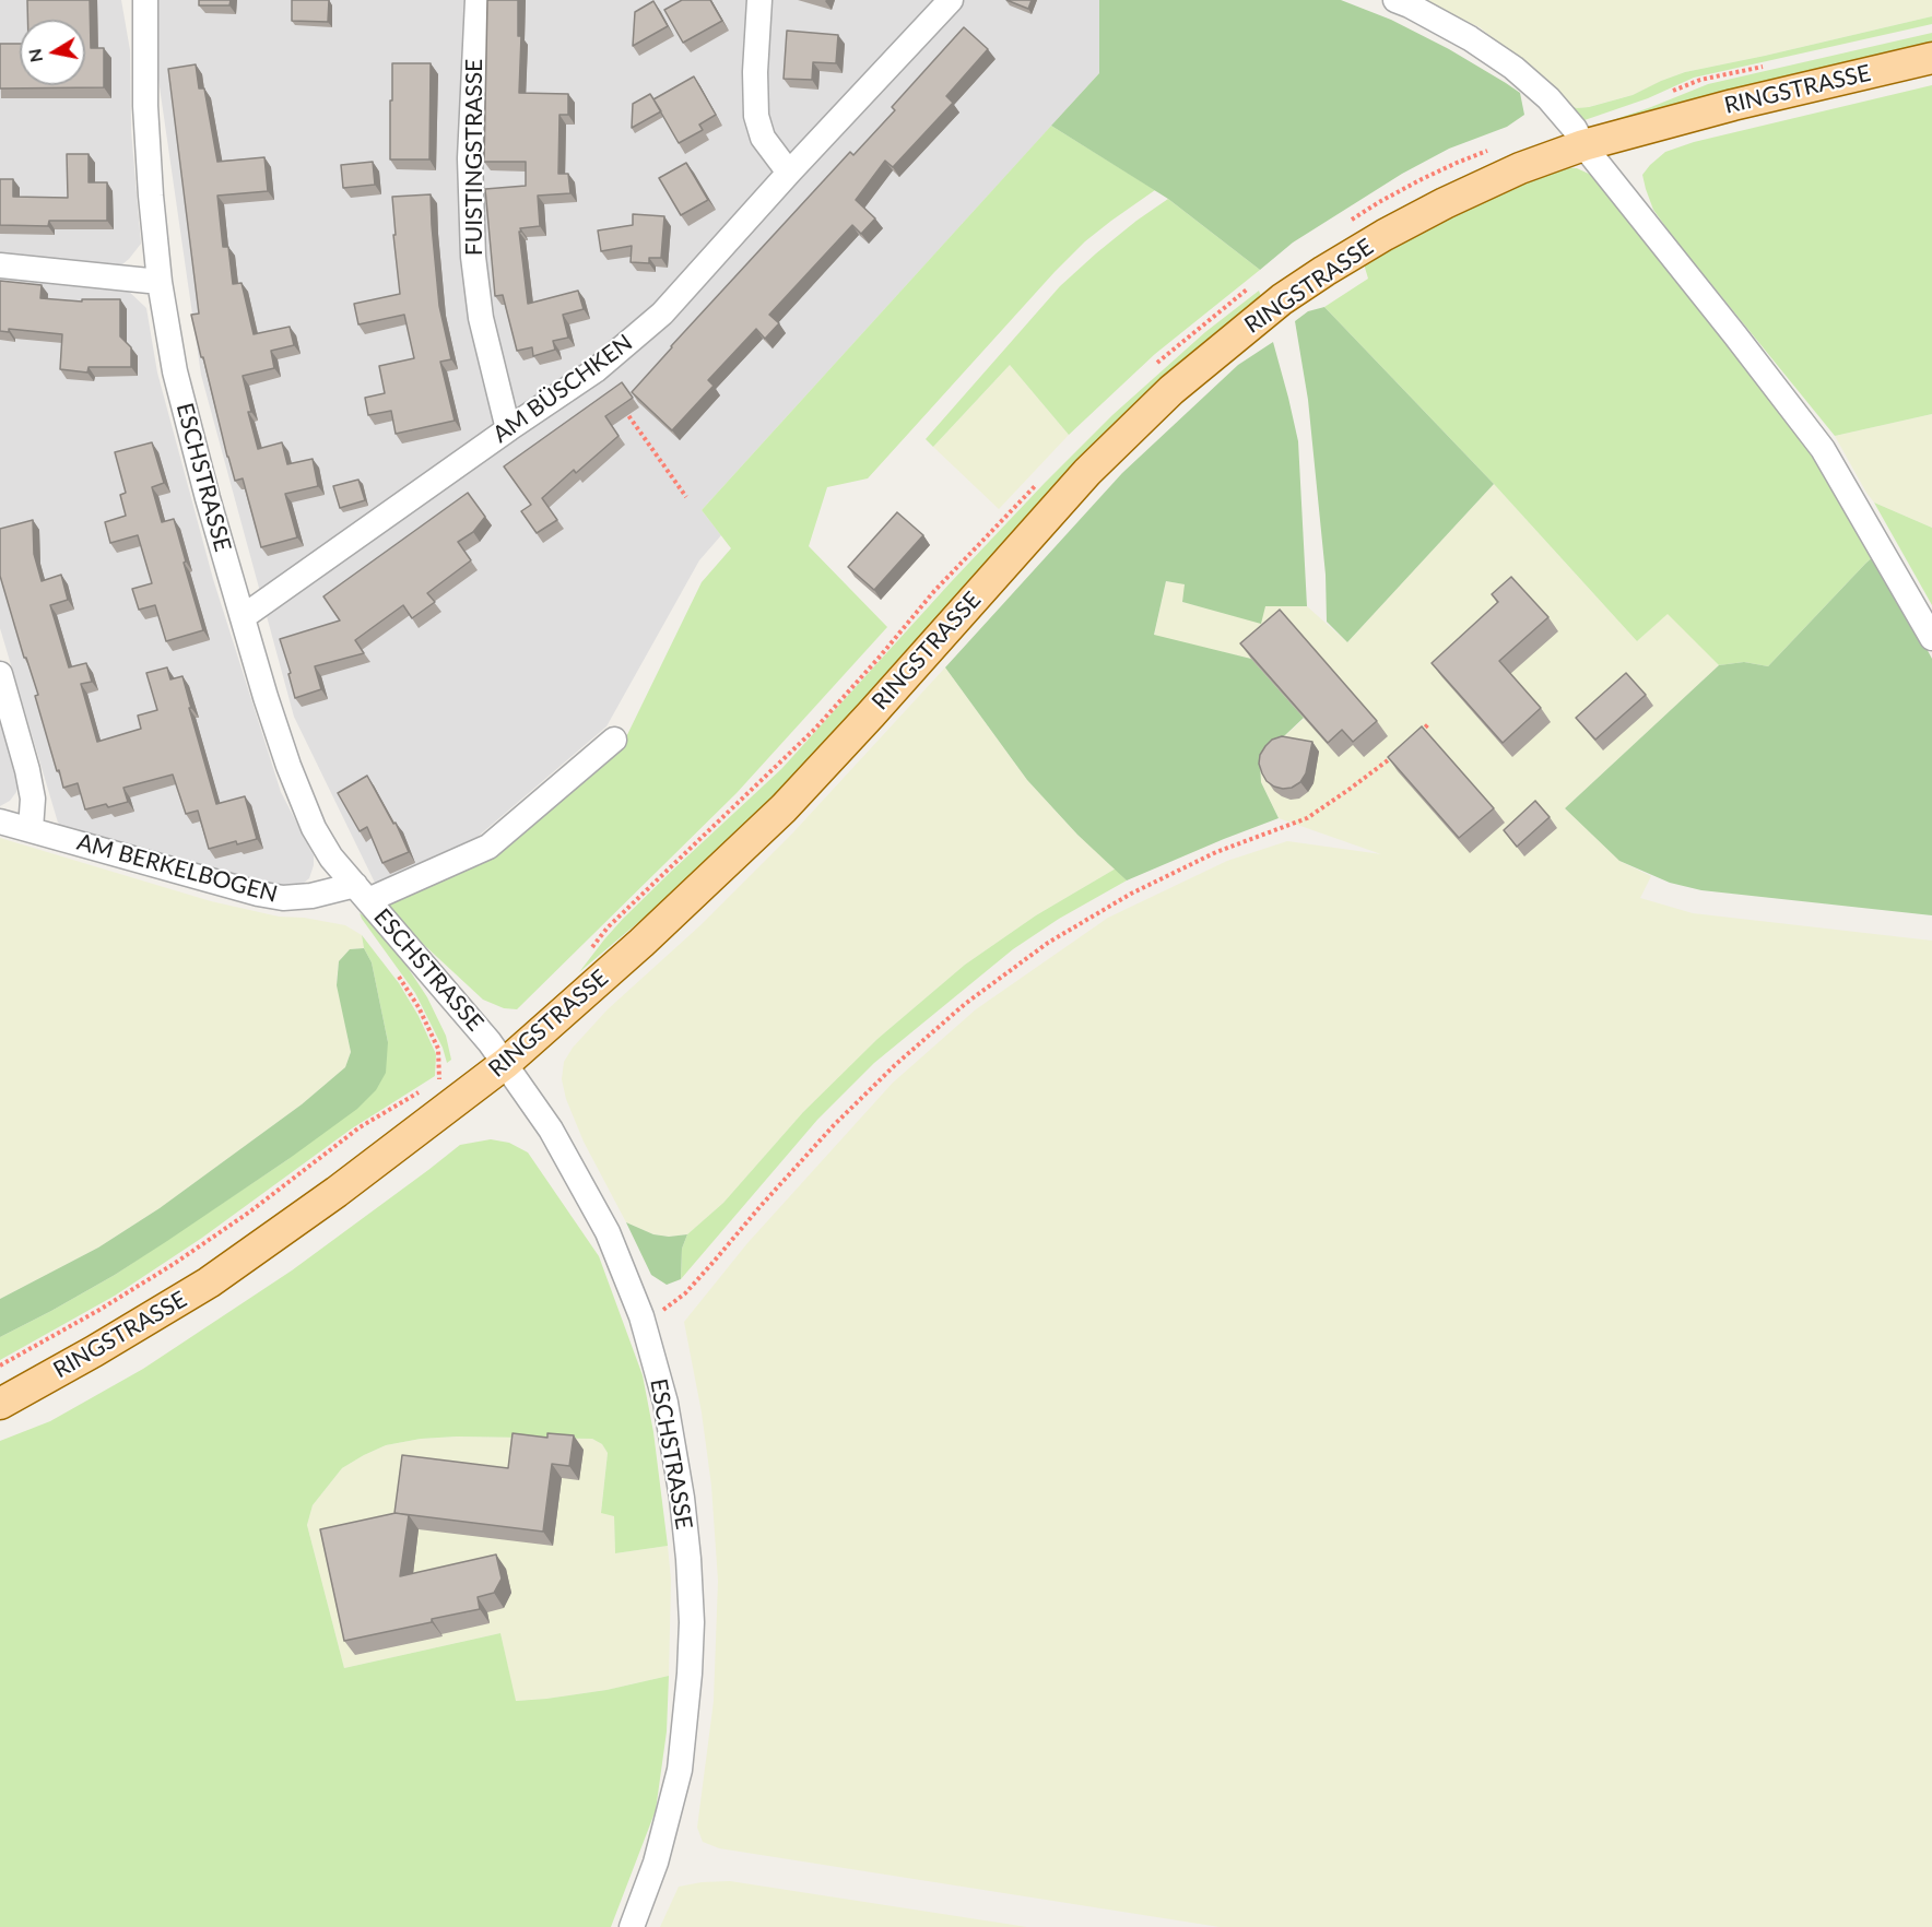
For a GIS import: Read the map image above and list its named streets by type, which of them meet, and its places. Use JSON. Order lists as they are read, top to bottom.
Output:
{
  "streets": {
    "main road": ["RINGSTRASSE"],
    "street": [
      "FUISTINGSTRASSE",
      "AM BÜSCHKEN",
      "ESCHSTRASSE",
      "AM BERKELBOGEN"
    ]
  },
  "crossings": [
    ["RINGSTRASSE", "ESCHSTRASSE"],
    ["FUISTINGSTRASSE", "AM BÜSCHKEN"],
    ["AM BÜSCHKEN", "ESCHSTRASSE"],
    ["ESCHSTRASSE", "AM BERKELBOGEN"]
  ],
  "north": "left"
}
